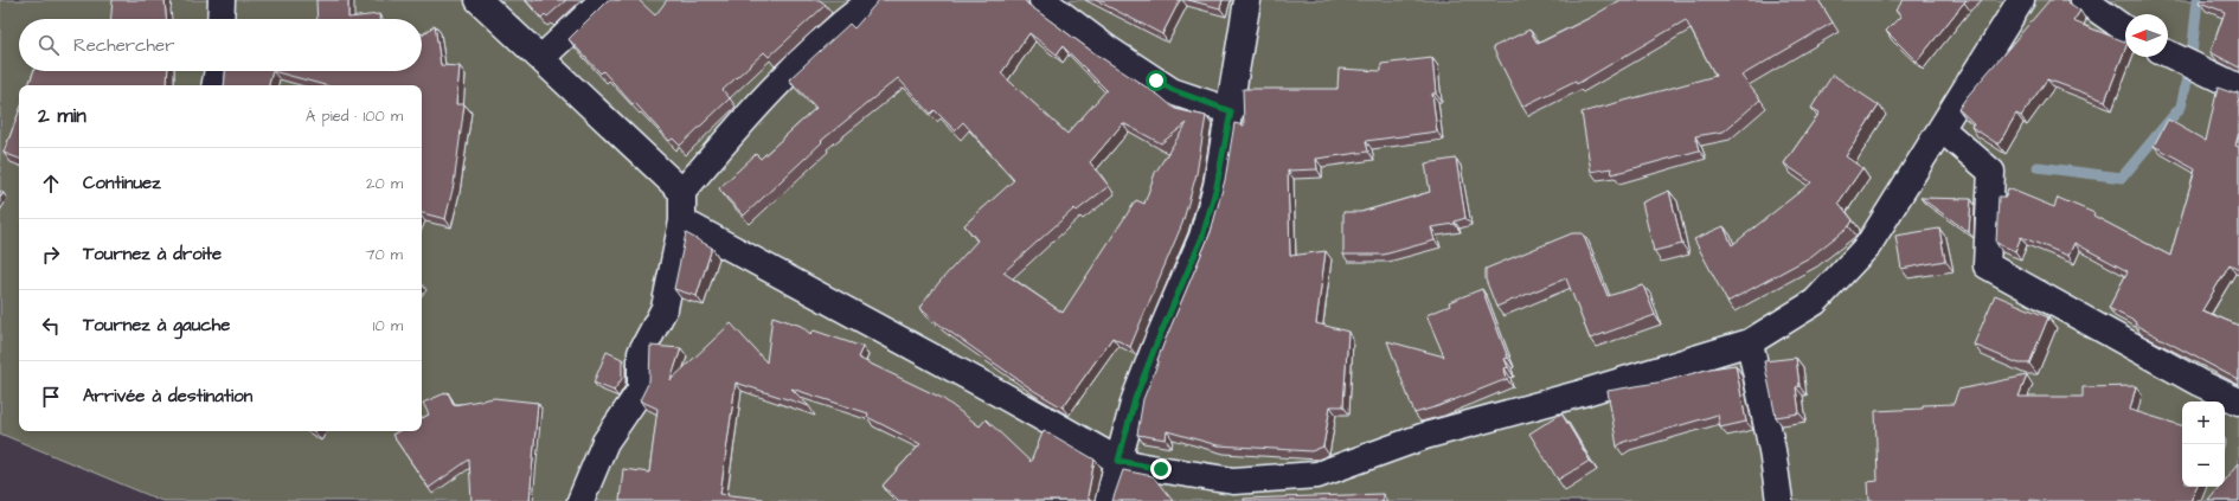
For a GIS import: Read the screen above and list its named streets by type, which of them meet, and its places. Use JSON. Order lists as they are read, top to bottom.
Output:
{
  "north": "left",
  "page": {
    "search": "Rechercher",
    "heading": ["2 min", "À pied · 100 m"],
    "list": [
      ["Continuez", "20 m"],
      ["Tournez à droite", "70 m"],
      ["Tournez à gauche", "10 m"],
      "Arrivée à destination"
    ],
    "map_buttons": ["+", "−"]
  }
}
